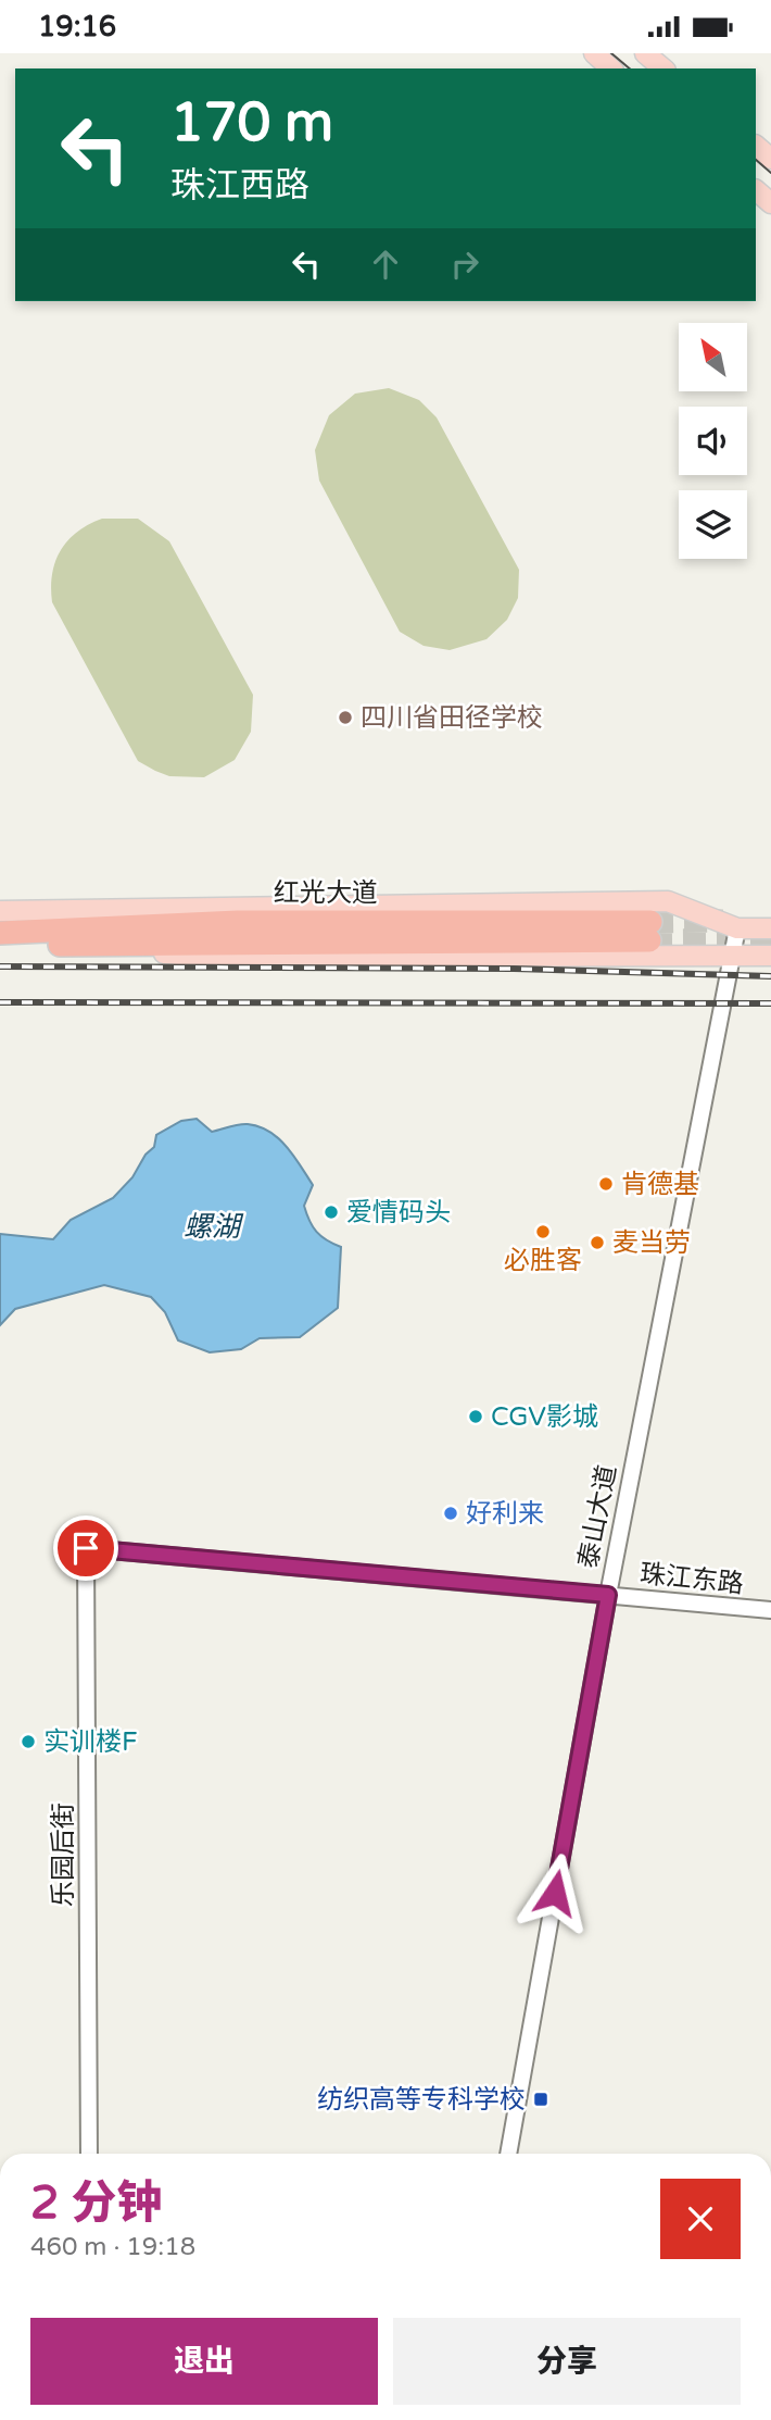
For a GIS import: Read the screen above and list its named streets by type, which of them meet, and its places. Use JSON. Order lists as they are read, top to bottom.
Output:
{
  "streets": {
    "highway": ["红光大道"],
    "street": ["泰山大道", "珠江东路", "乐园后街"]
  },
  "crossings": [
    ["泰山大道", "珠江东路"],
    ["珠江东路", "乐园后街"]
  ],
  "water": ["螺湖"],
  "places": {
    "other": [
      "四川省田径学校",
      "肯德基",
      "爱情码头",
      "必胜客",
      "麦当劳",
      "CGV影城",
      "好利来",
      "实训楼F"
    ],
    "transit": ["纺织高等专科学校"]
  },
  "north": "top left",
  "page": {
    "status": "19:16",
    "turn": ["170 m", "珠江西路"],
    "heading": ["2 分钟", "460 m · 19:18"],
    "buttons": ["退出", "分享"]
  }
}
